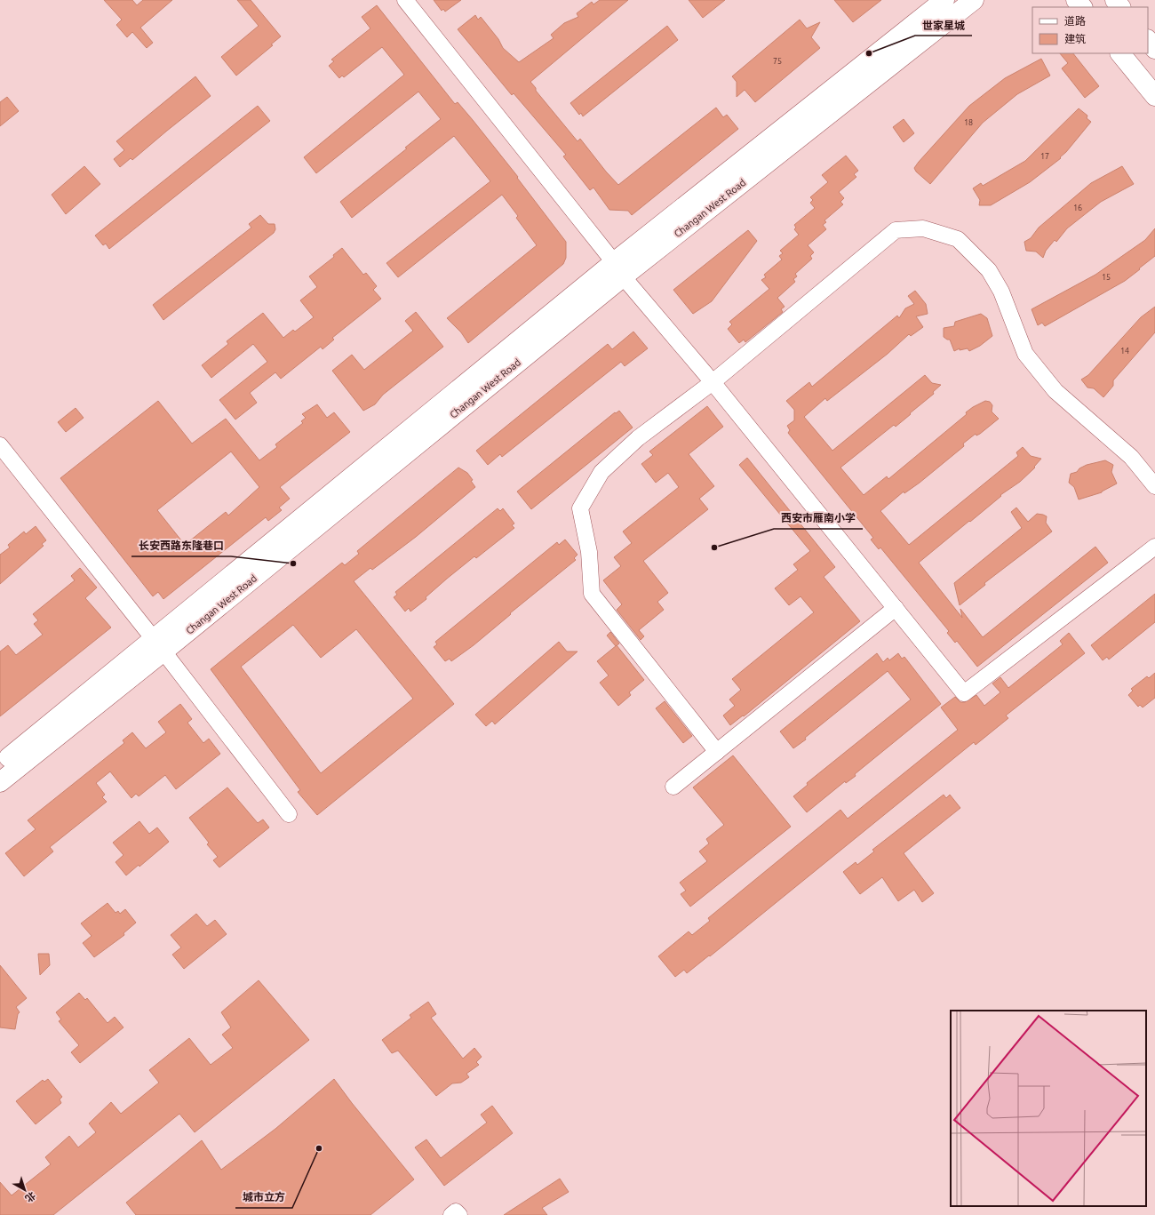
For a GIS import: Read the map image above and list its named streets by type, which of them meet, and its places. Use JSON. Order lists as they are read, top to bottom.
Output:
{
  "streets": {
    "main road": ["Changan West Road"]
  },
  "places": [
    "世家星城",
    "西安市雁南小学",
    "长安西路东隆巷口",
    "城市立方"
  ],
  "house_numbers": [
    "75",
    "18",
    "17",
    "16",
    "15",
    "14"
  ],
  "legend": ["道路", "建筑"],
  "north": "bottom right"
}
